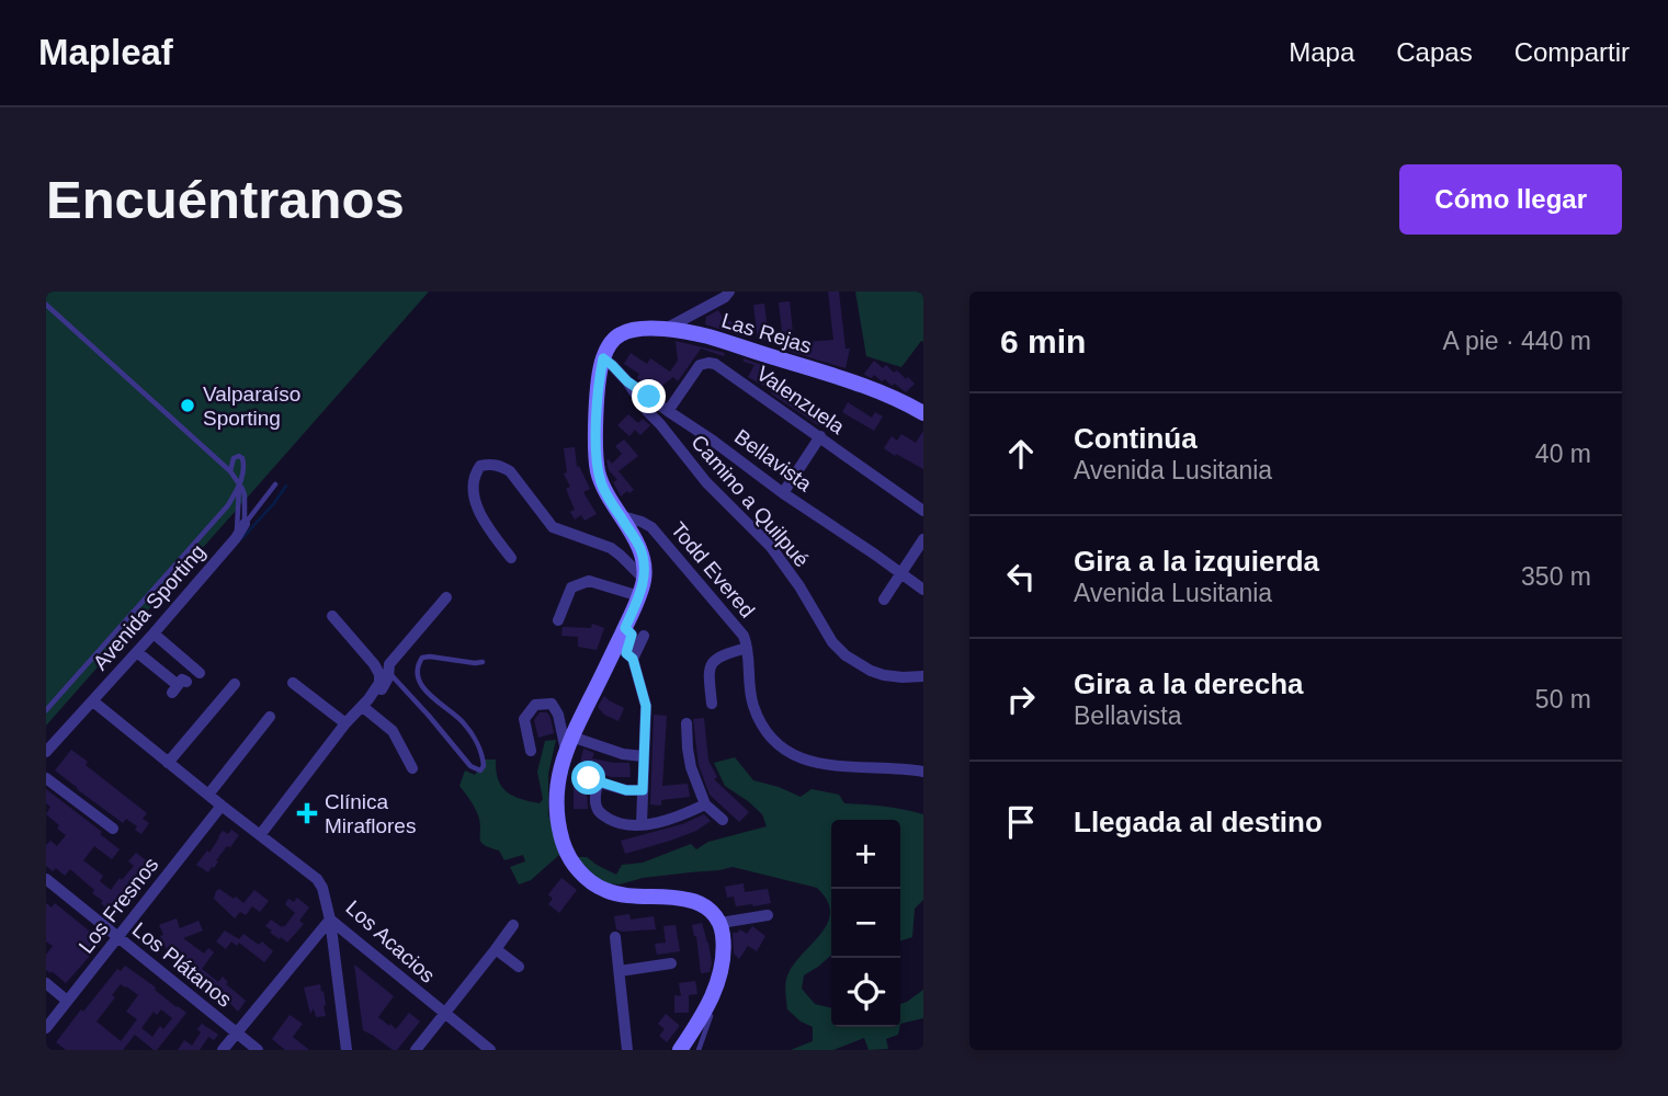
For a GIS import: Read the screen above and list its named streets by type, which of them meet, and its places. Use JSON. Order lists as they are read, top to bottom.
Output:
{
  "streets": {
    "street": [
      "Las Rejas",
      "Valenzuela",
      "Bellavista",
      "Camino a Quilpué",
      "Todd Evered",
      "Avenida Sporting",
      "Los Fresnos",
      "Los Acacios",
      "Los Plátanos"
    ]
  },
  "crossings": [
    ["Las Rejas", "Bellavista"],
    ["Valenzuela", "Bellavista"],
    ["Bellavista", "Camino a Quilpué"],
    ["Avenida Sporting", "Los Acacios"],
    ["Los Fresnos", "Los Acacios"],
    ["Los Fresnos", "Los Plátanos"]
  ],
  "places": {
    "other": ["Valparaíso Sporting"],
    "health": ["Clínica Miraflores"]
  },
  "page": {
    "header": "Mapleaf",
    "nav": ["Mapa", "Capas", "Compartir"],
    "buttons": "Cómo llegar",
    "title": "Encuéntranos",
    "heading": ["6 min", "A pie · 440 m"],
    "list": [
      ["Continúa", "Avenida Lusitania", "40 m"],
      ["Gira a la izquierda", "Avenida Lusitania", "350 m"],
      ["Gira a la derecha", "Bellavista", "50 m"],
      "Llegada al destino"
    ],
    "map_buttons": ["+", "−"]
  }
}
